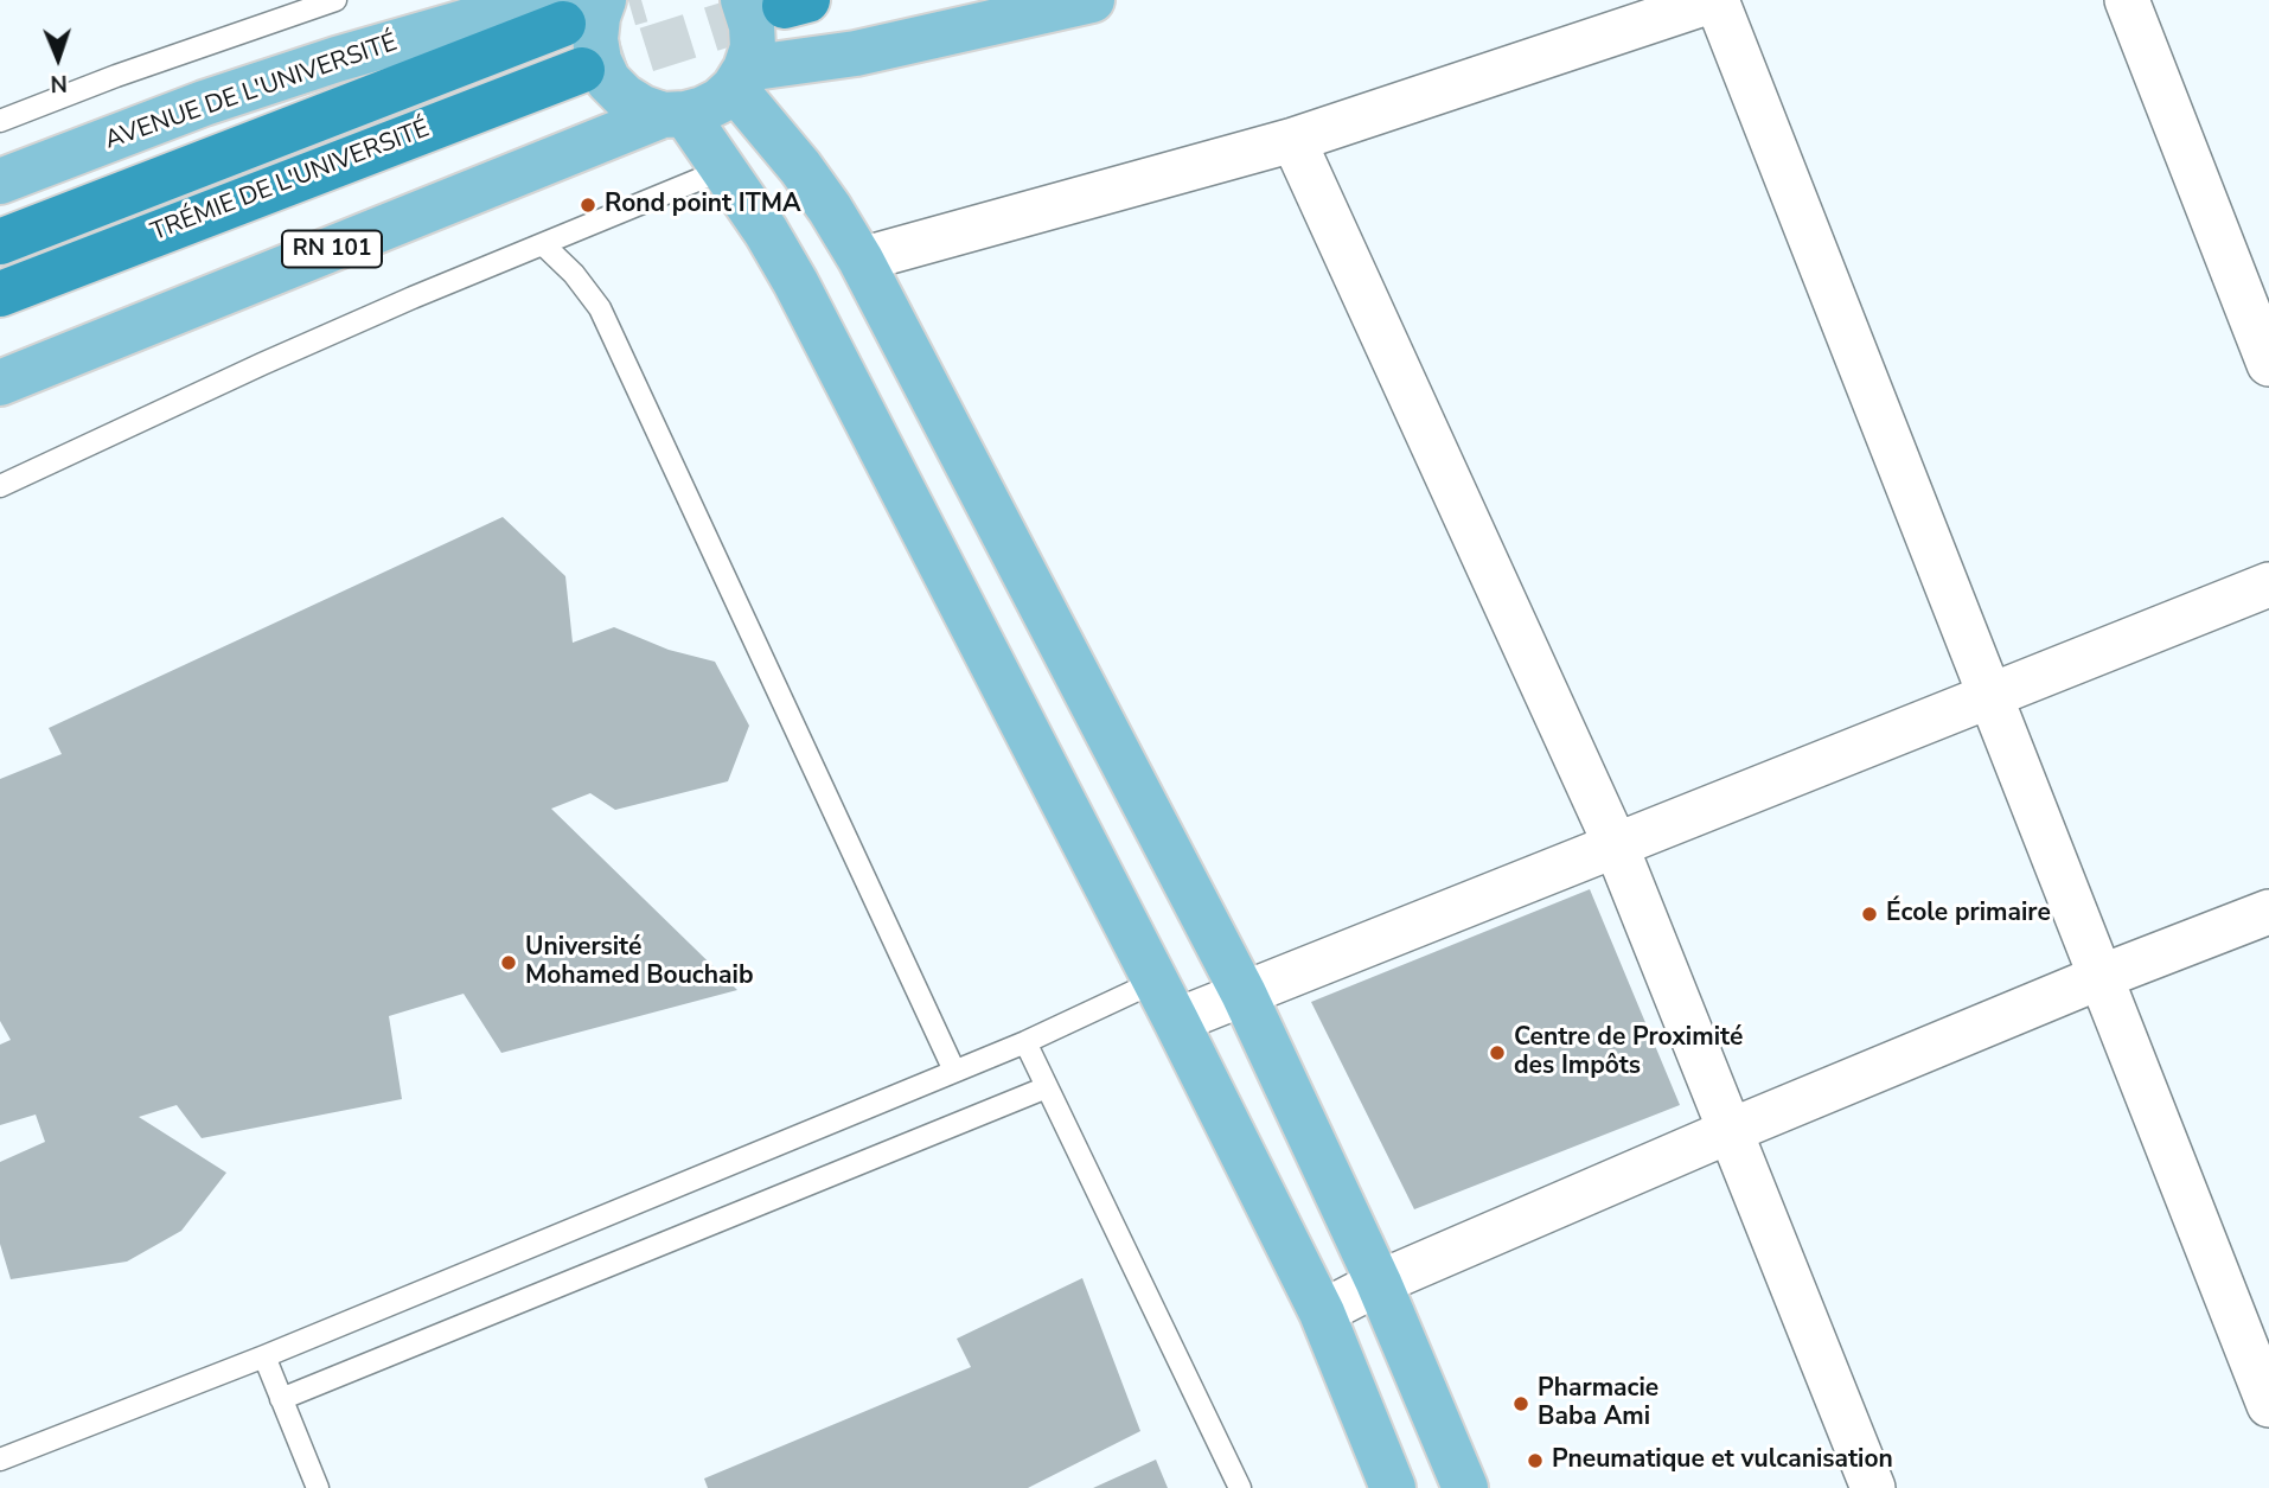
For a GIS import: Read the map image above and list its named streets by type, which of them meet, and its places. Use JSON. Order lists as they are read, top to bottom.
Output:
{
  "streets": {
    "highway": ["TRÉMIE DE L'UNIVERSITÉ"],
    "main road": ["AVENUE DE L'UNIVERSITÉ", "RN 101"]
  },
  "crossings": [
    ["AVENUE DE L'UNIVERSITÉ", "TRÉMIE DE L'UNIVERSITÉ"]
  ],
  "places": [
    "Rond point ITMA",
    "École primaire",
    "Université Mohamed Bouchaib",
    "Centre de Proximité des Impôts",
    "Pharmacie Baba Ami",
    "Pneumatique et vulcanisation"
  ],
  "north": "bottom"
}
